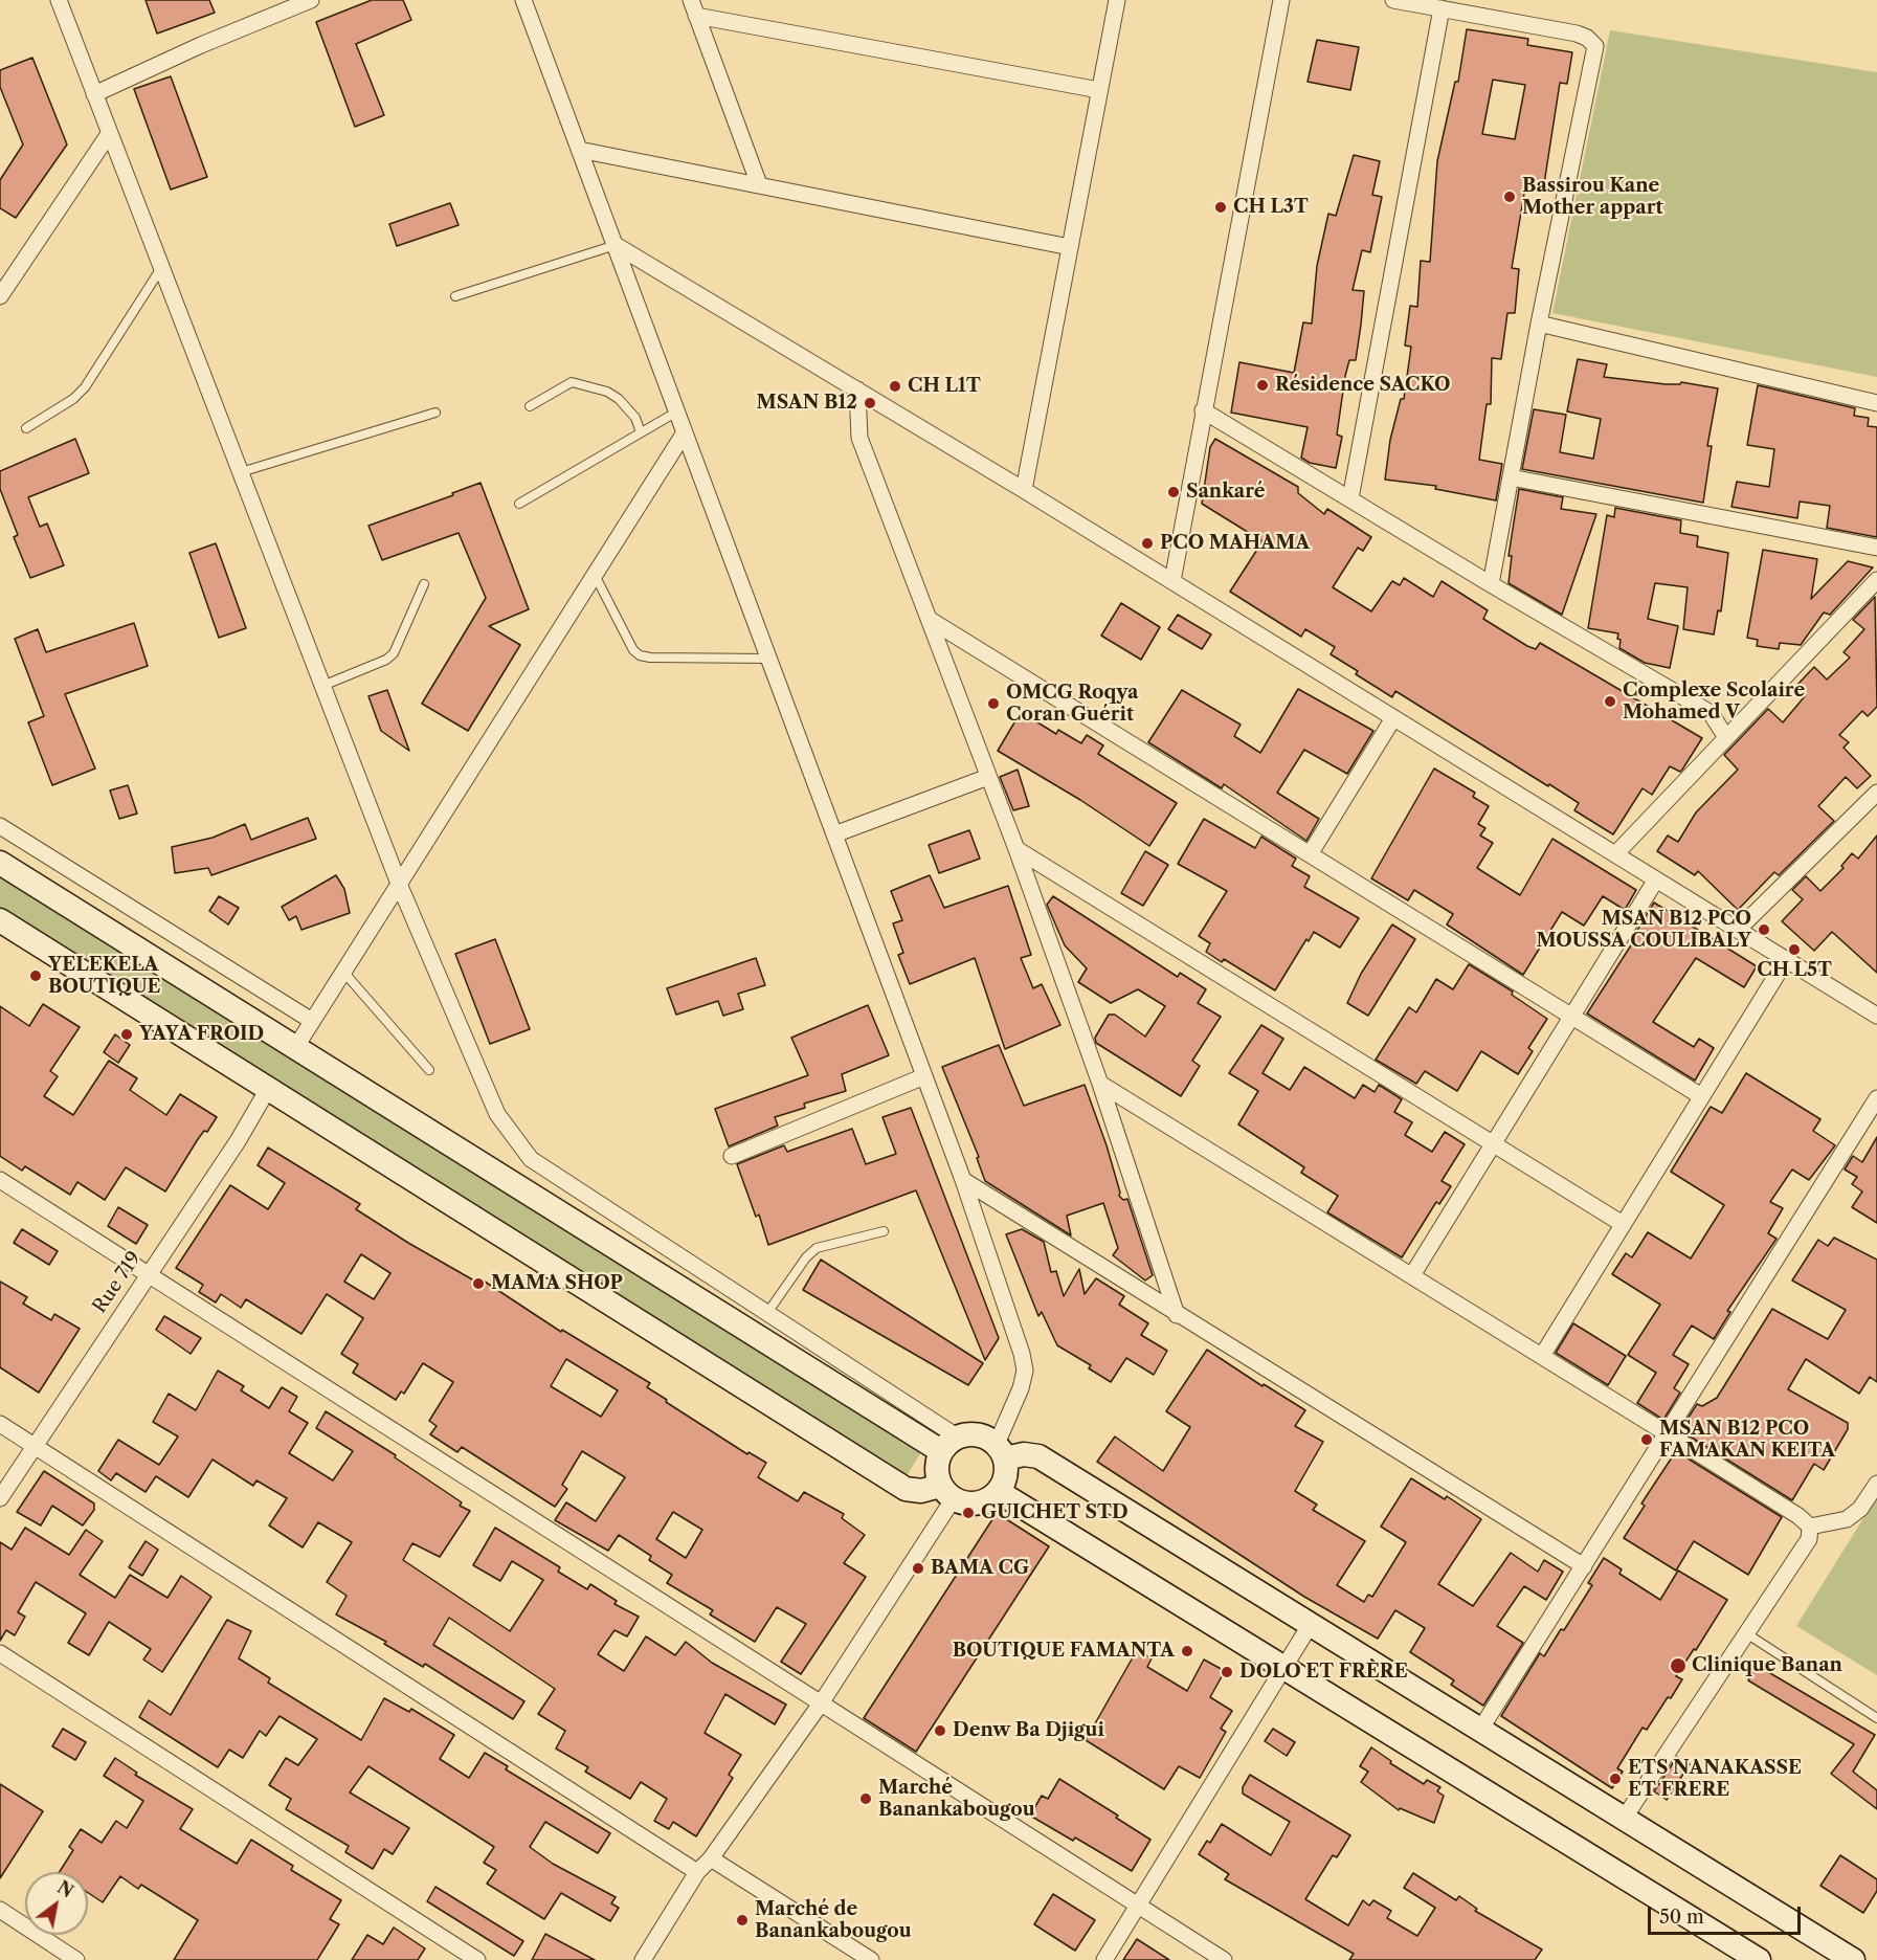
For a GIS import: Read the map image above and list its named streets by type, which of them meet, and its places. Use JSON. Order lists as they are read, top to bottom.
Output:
{
  "streets": {
    "street": ["Rue 719"]
  },
  "places": [
    "Bassirou Kane Mother appart",
    "CH L3T",
    "Résidence SACKO",
    "CH L1T",
    "MSAN B12",
    "Sankaré",
    "PCO MAHAMA",
    "Complexe Scolaire Mohamed V",
    "OMCG Roqya Coran Guérit",
    "MSAN B12 PCO MOUSSA COULIBALY",
    "CH L5T",
    "YELEKELA BOUTIQUE",
    "YAYA FROID",
    "MAMA SHOP",
    "MSAN B12 PCO FAMAKAN KEITA",
    "GUICHET STD",
    "BAMA CG",
    "BOUTIQUE FAMANTA",
    "Clinique Banan",
    "DOLO ET FRÈRE",
    "Denw Ba Djigui",
    "ETS NANAKASSE ET FRERE",
    "Marché Banankabougou",
    "Marché de Banankabougou"
  ],
  "scale_bar": "50 m",
  "north": "top right"
}
